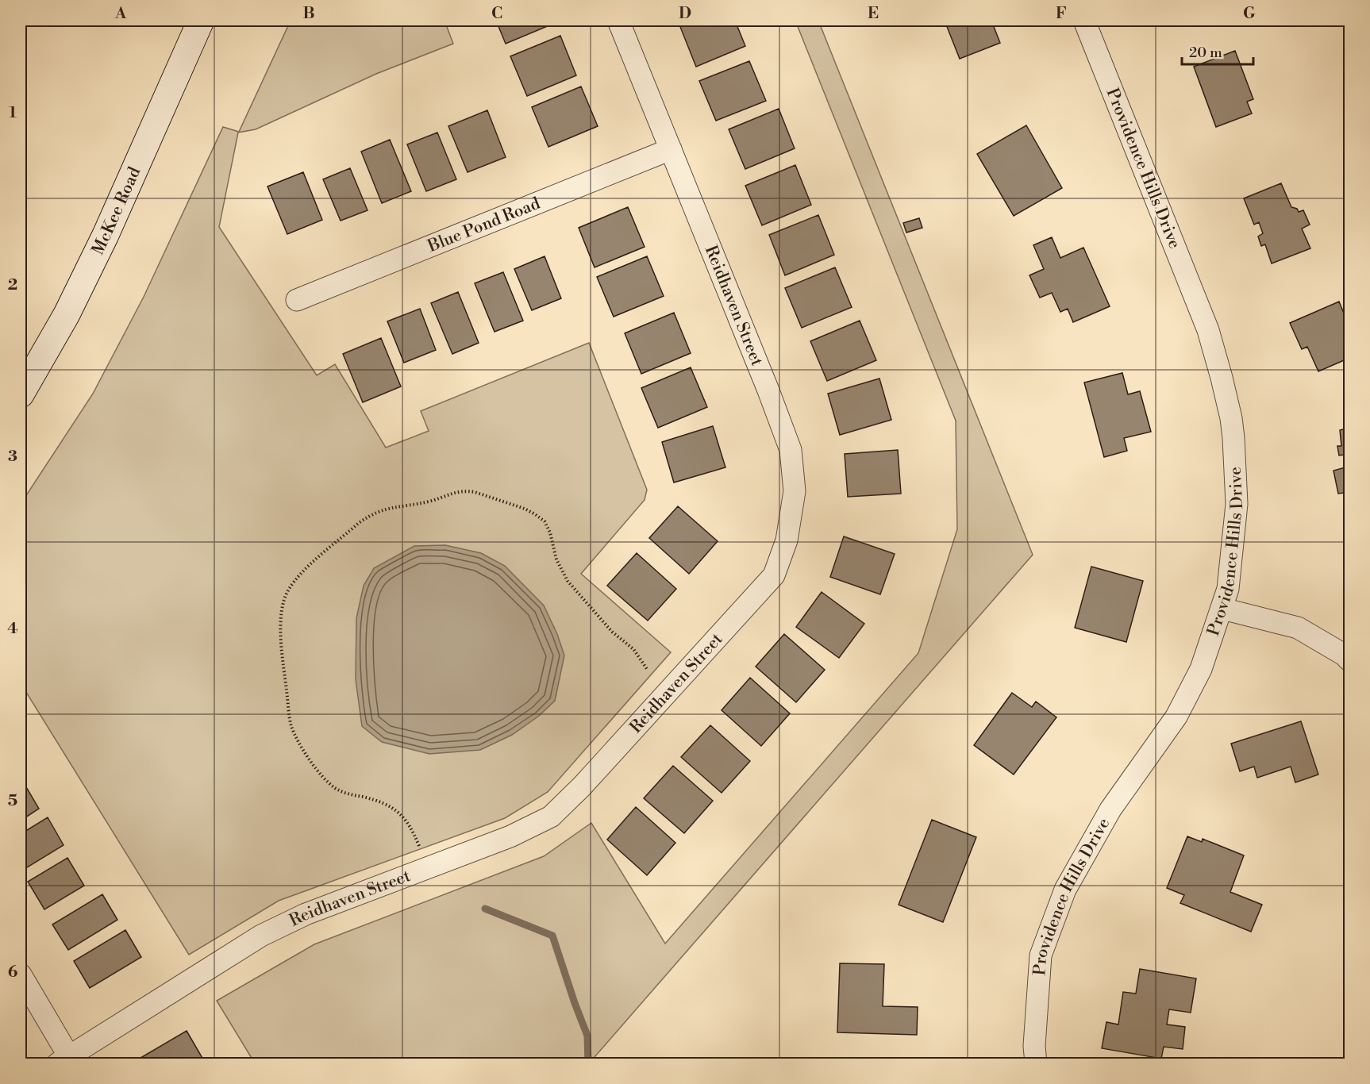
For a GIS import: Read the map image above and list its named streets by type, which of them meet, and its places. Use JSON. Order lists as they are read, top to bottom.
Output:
{
  "streets": {
    "street": [
      "Providence Hills Drive",
      "McKee Road",
      "Blue Pond Road",
      "Reidhaven Street"
    ]
  },
  "crossings": [
    ["Blue Pond Road", "Reidhaven Street"]
  ],
  "scale_bar": "20 m",
  "grid": {
    "columns": [
      "A",
      "B",
      "C",
      "D",
      "E",
      "F",
      "G"
    ],
    "rows": [
      "1",
      "2",
      "3",
      "4",
      "5",
      "6"
    ]
  }
}
